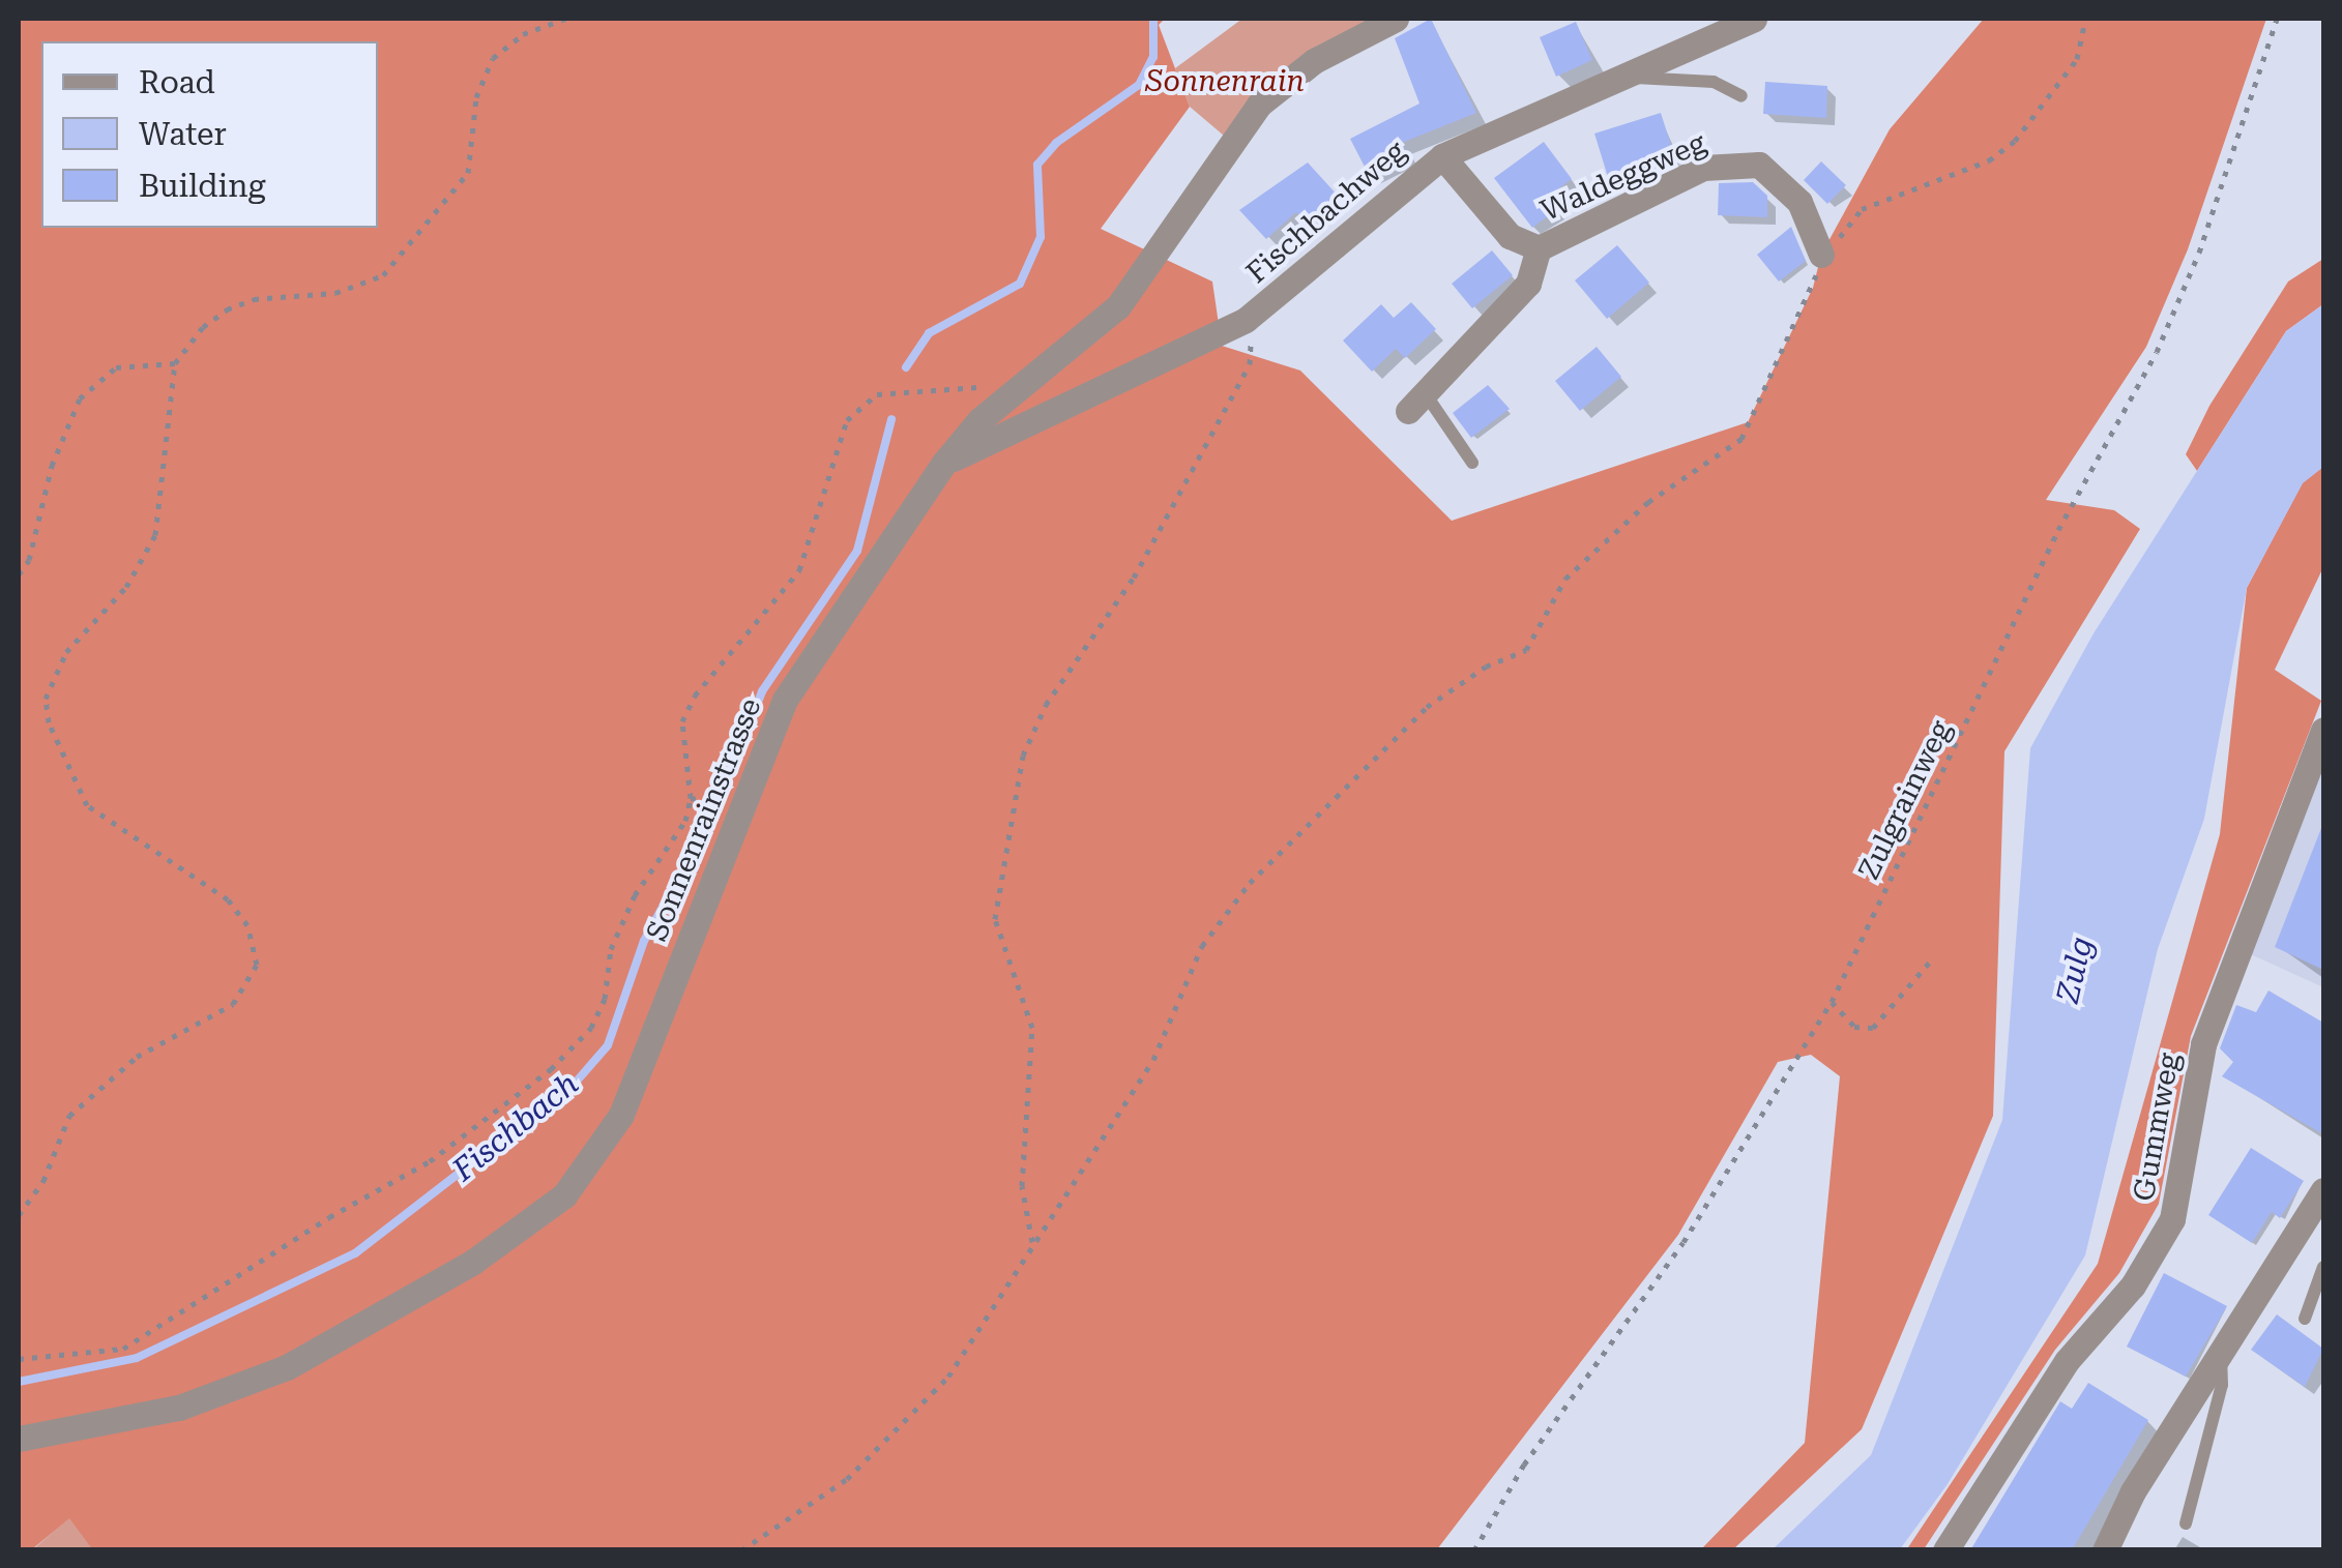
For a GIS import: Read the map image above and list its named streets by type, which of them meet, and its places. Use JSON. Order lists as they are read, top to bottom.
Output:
{
  "streets": {
    "street": [
      "Waldeggweg",
      "Fischbachweg",
      "Sonnenrainstrasse",
      "Gummweg"
    ],
    "path": ["Zulgrainweg"]
  },
  "crossings": [
    ["Waldeggweg", "Fischbachweg"],
    ["Fischbachweg", "Sonnenrainstrasse"]
  ],
  "water": ["Zulg", "Fischbach"],
  "parks": ["Sonnenrain"],
  "legend": ["Road", "Water", "Building"]
}
